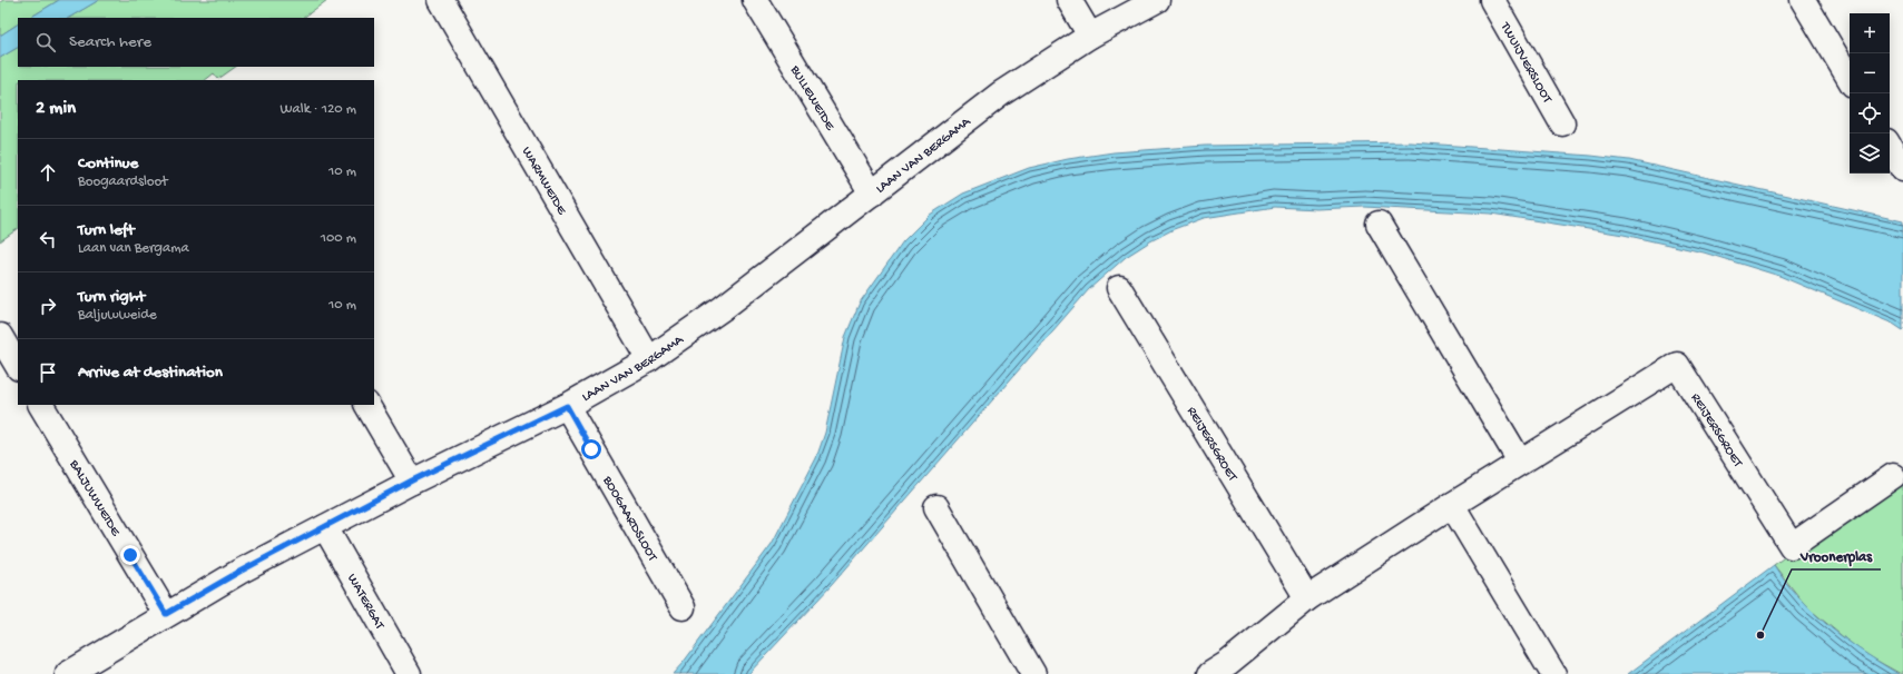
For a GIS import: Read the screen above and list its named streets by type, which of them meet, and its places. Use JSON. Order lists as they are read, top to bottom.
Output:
{
  "streets": {
    "street": [
      "TWUIJVERSLOOT",
      "BULLEWEIDE",
      "LAAN VAN BERGAMA",
      "WARMWEIDE",
      "REIJERSGROET",
      "BALJUWWEIDE",
      "BOOGAARDSLOOT",
      "WATERGAT"
    ]
  },
  "crossings": [
    ["BULLEWEIDE", "LAAN VAN BERGAMA"],
    ["LAAN VAN BERGAMA", "WARMWEIDE"],
    ["LAAN VAN BERGAMA", "BALJUWWEIDE"],
    ["LAAN VAN BERGAMA", "BOOGAARDSLOOT"],
    ["LAAN VAN BERGAMA", "WATERGAT"]
  ],
  "places": ["Vroonerplas"],
  "page": {
    "map_buttons": ["+", "−"],
    "search": "Search here",
    "heading": ["2 min", "Walk · 120 m"],
    "list": [
      ["Continue", "Boogaardsloot", "10 m"],
      ["Turn left", "Laan van Bergama", "100 m"],
      ["Turn right", "Baljuwweide", "10 m"],
      "Arrive at destination"
    ]
  }
}
